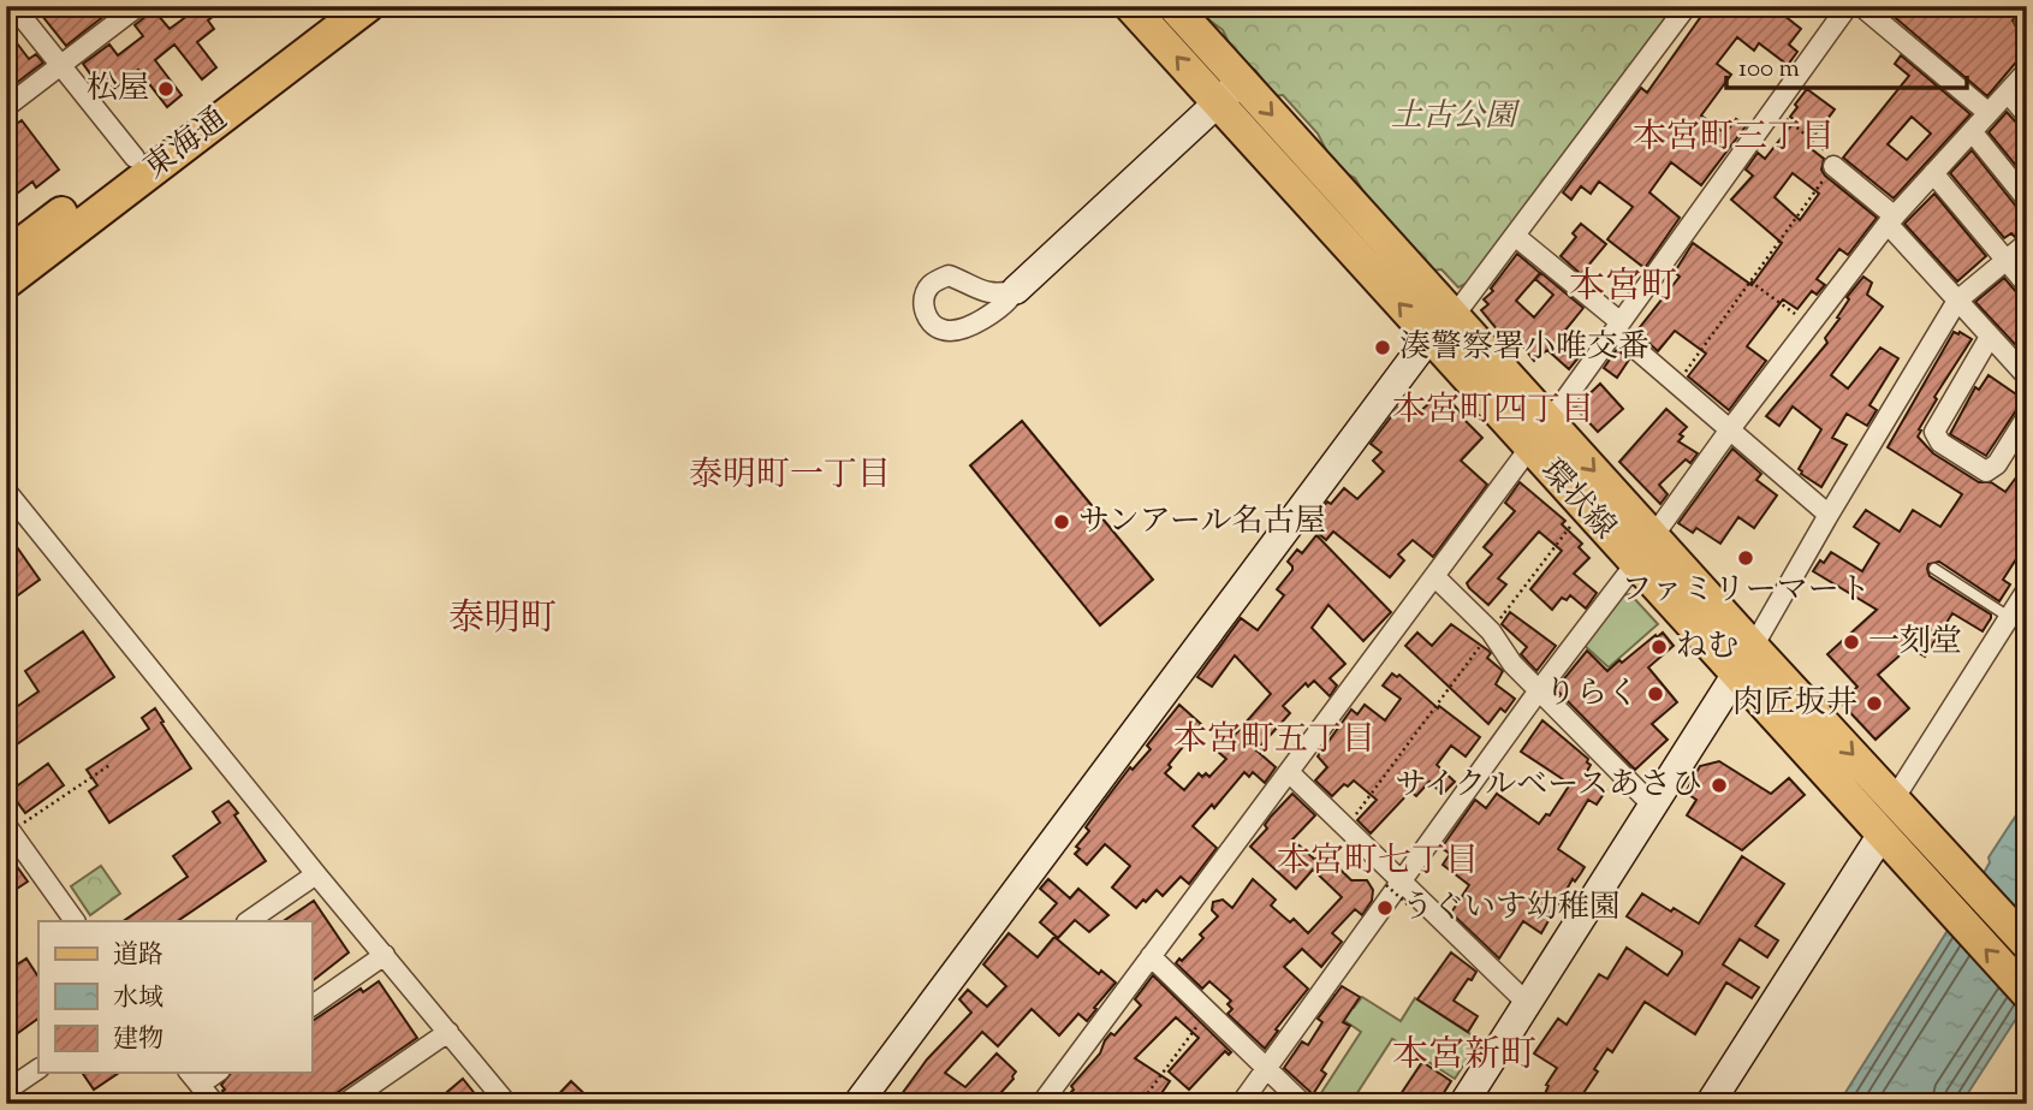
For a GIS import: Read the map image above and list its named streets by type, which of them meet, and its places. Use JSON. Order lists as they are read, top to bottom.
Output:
{
  "streets": {
    "main road": ["東海通", "環状線"]
  },
  "districts": [
    "本宮町三丁目",
    "本宮町",
    "本宮町四丁目",
    "泰明町一丁目",
    "泰明町",
    "本宮町五丁目",
    "本宮町七丁目",
    "本宮新町"
  ],
  "parks": ["土古公園"],
  "places": [
    "松屋",
    "湊警察署小唯交番",
    "サンアール名古屋",
    "ファミリーマート",
    "一刻堂",
    "ねむ",
    "りらく",
    "肉匠坂井",
    "サイクルベースあさひ",
    "うぐいす幼稚園"
  ],
  "legend": ["道路", "水域", "建物"],
  "scale_bar": "100 m"
}
